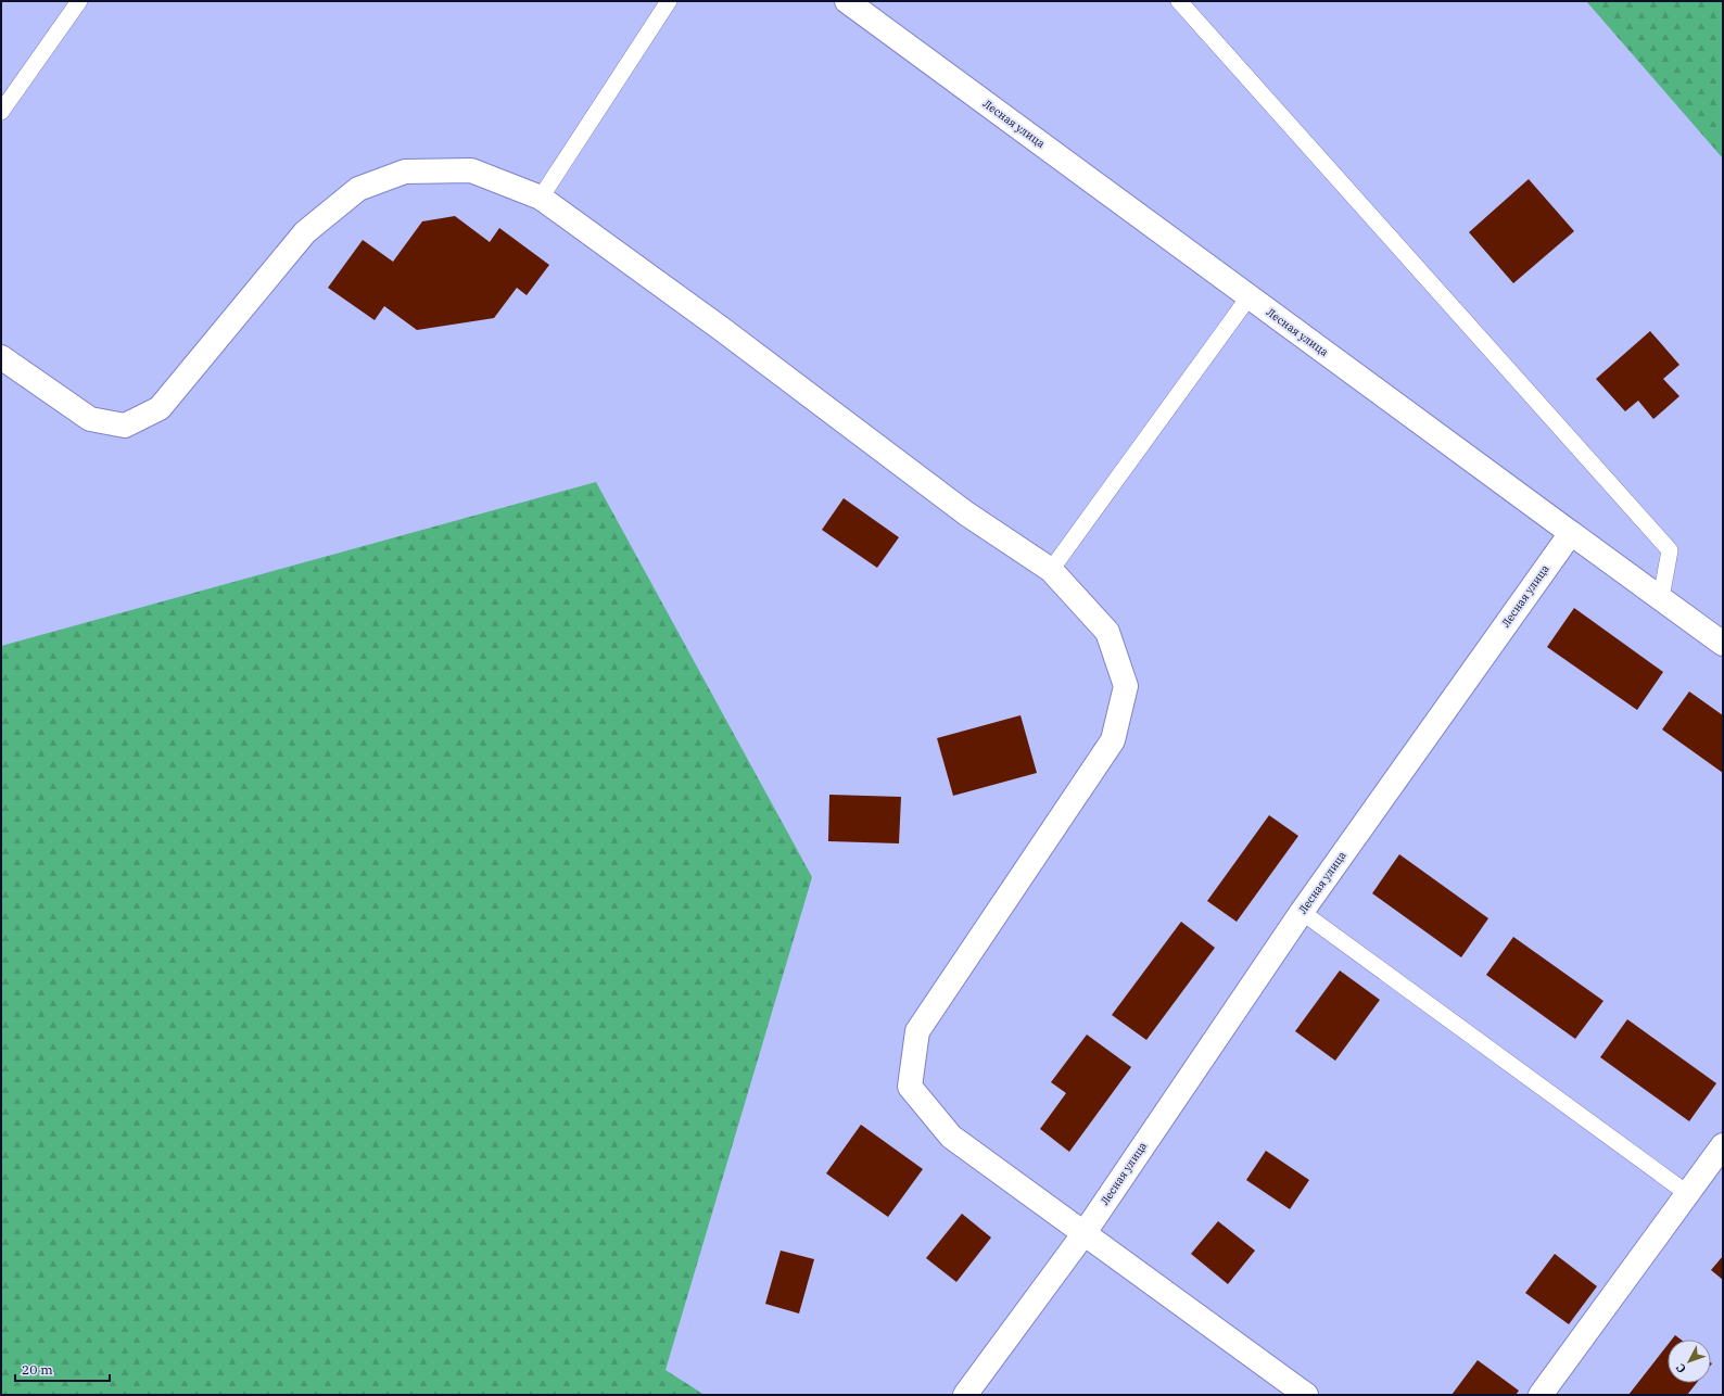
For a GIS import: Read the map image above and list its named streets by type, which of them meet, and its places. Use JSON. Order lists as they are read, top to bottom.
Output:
{
  "streets": {
    "street": ["Лесная улица"]
  },
  "scale_bar": "20 m",
  "north": "bottom left"
}
